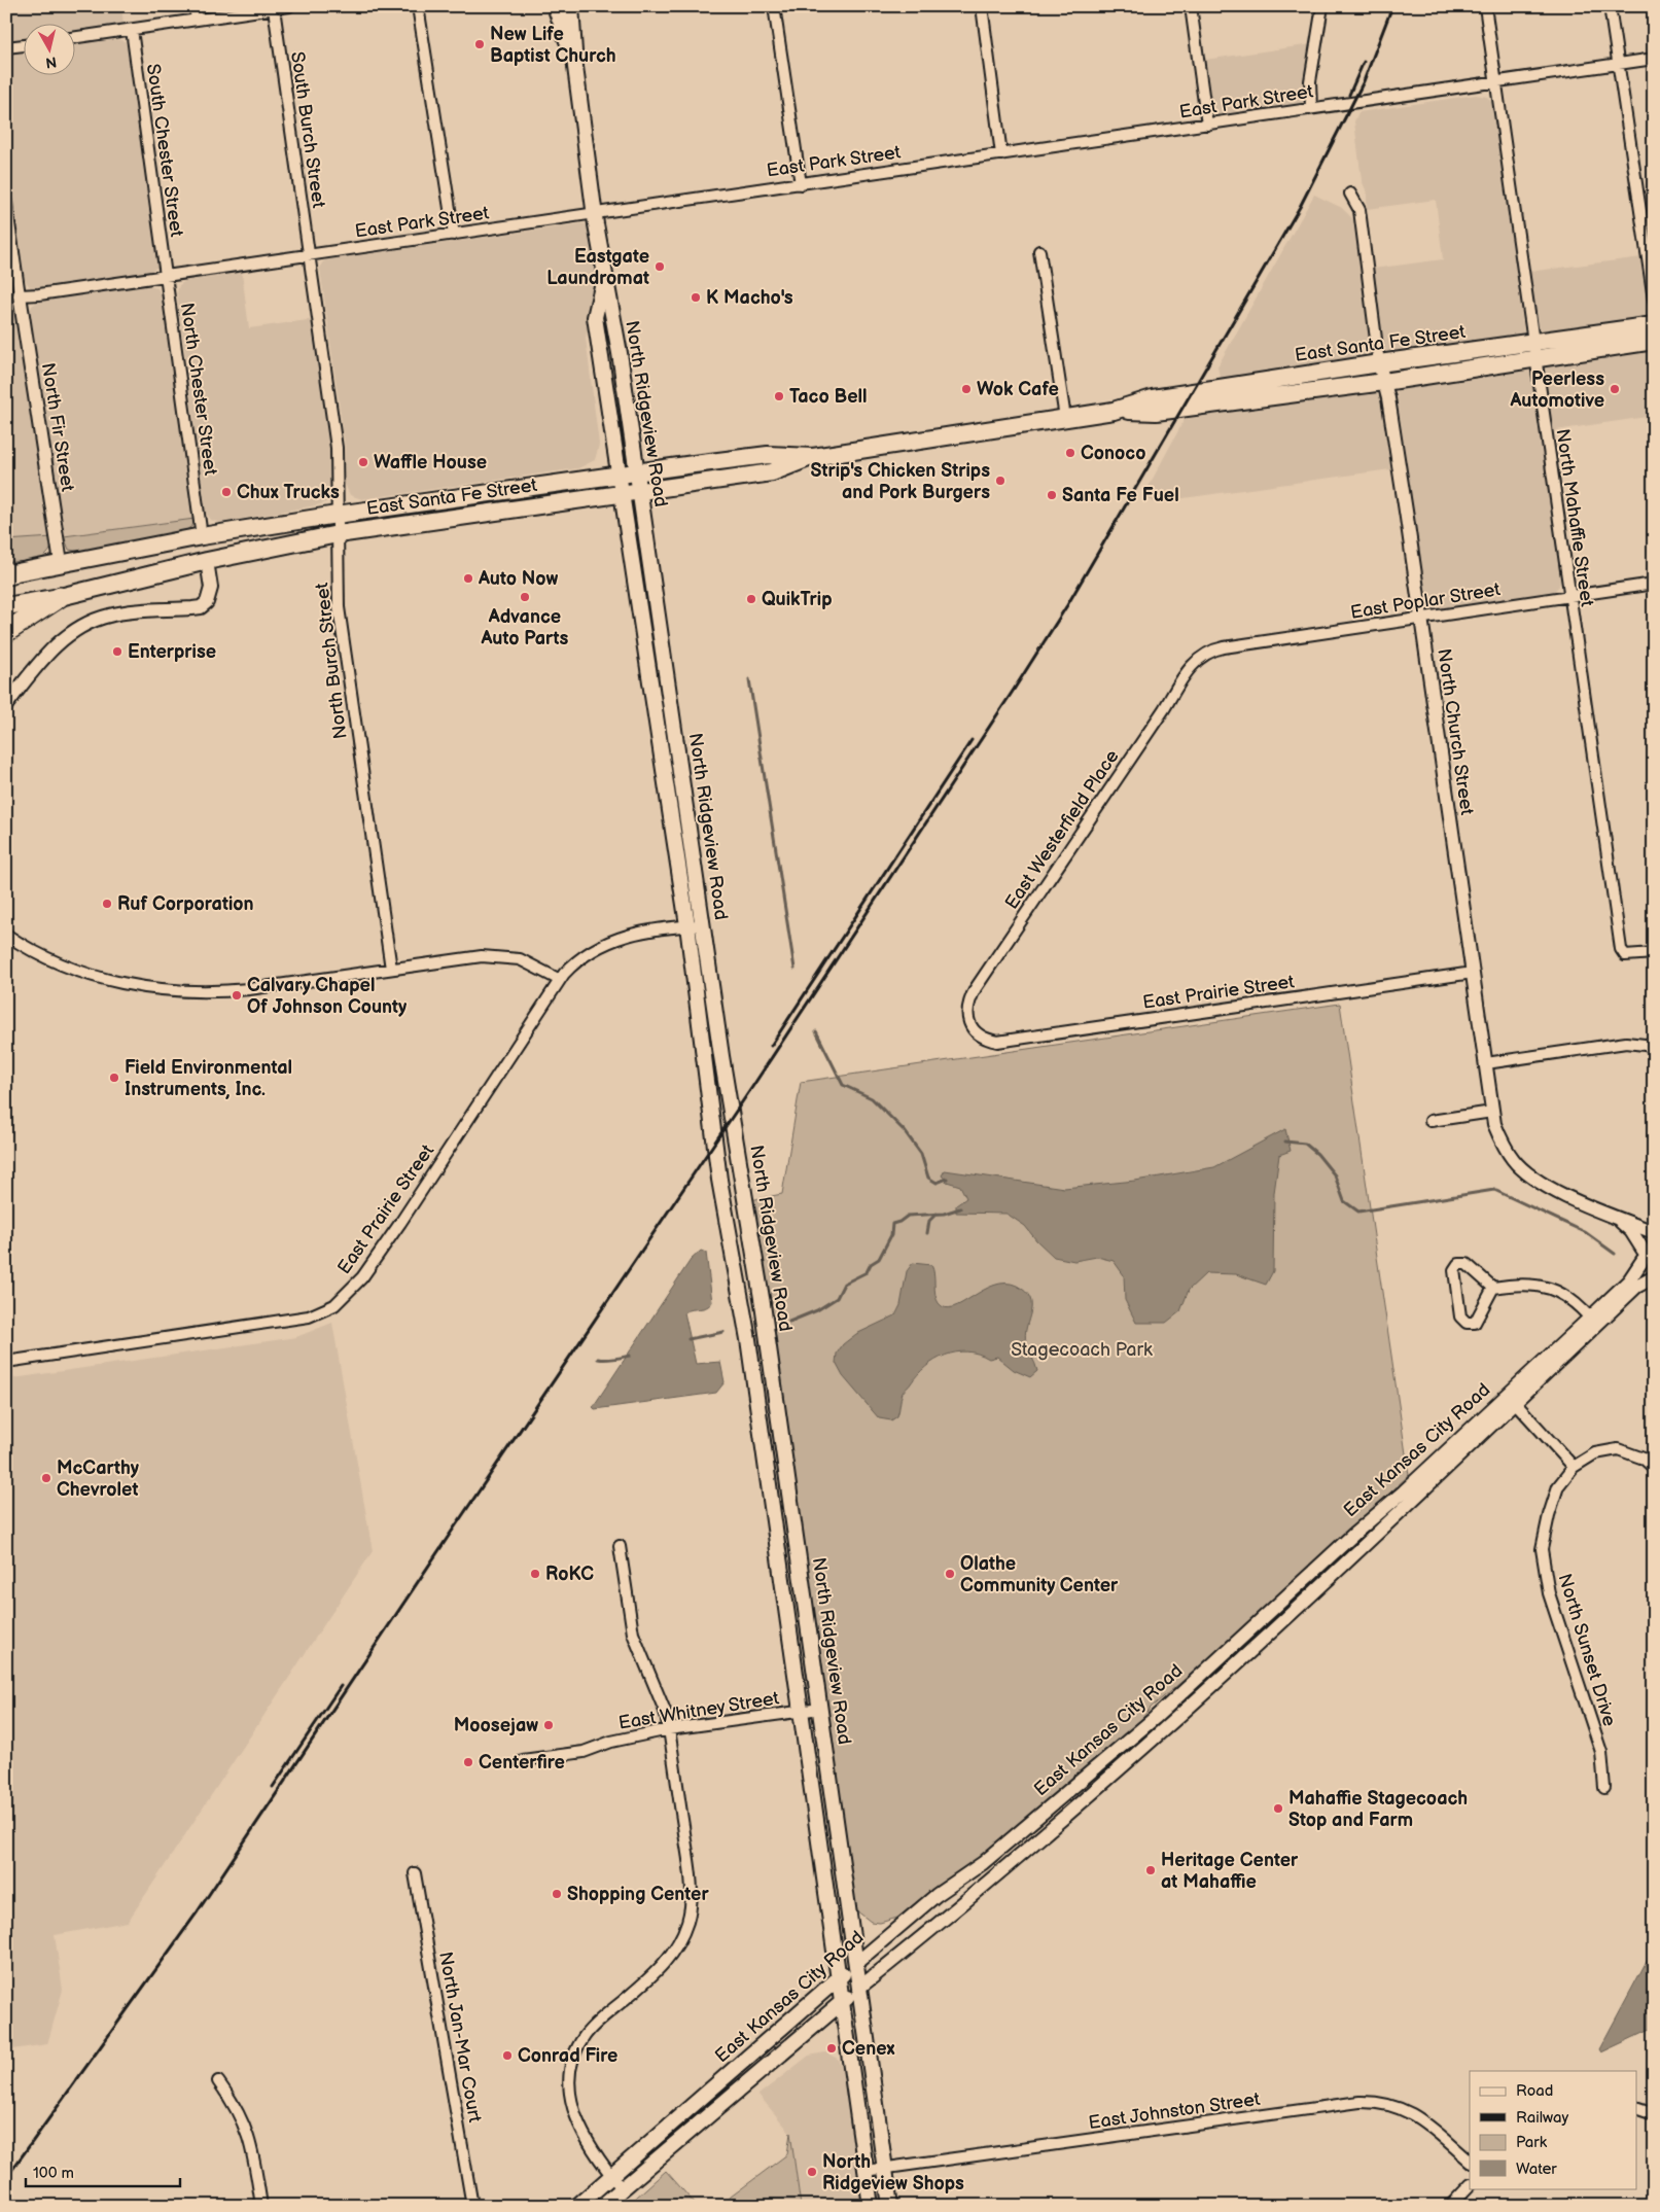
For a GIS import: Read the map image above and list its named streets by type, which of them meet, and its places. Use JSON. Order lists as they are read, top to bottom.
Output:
{
  "streets": {
    "main road": ["East Santa Fe Street", "North Ridgeview Road", "East Kansas City Road"],
    "street": [
      "East Park Street",
      "South Burch Street",
      "South Chester Street",
      "North Chester Street",
      "North Fir Street",
      "North Mahaffie Street",
      "East Poplar Street",
      "North Burch Street",
      "North Church Street",
      "East Westerfield Place",
      "East Prairie Street",
      "North Sunset Drive",
      "East Whitney Street",
      "North Jan-Mar Court",
      "East Johnston Street"
    ]
  },
  "crossings": [
    ["East Park Street", "South Burch Street"],
    ["East Park Street", "South Chester Street"],
    ["East Park Street", "North Chester Street"],
    ["East Park Street", "North Ridgeview Road"],
    ["East Park Street", "North Fir Street"],
    ["East Park Street", "North Mahaffie Street"],
    ["East Park Street", "North Burch Street"],
    ["South Burch Street", "North Burch Street"],
    ["South Chester Street", "North Chester Street"],
    ["East Santa Fe Street", "North Chester Street"],
    ["East Santa Fe Street", "North Ridgeview Road"],
    ["East Santa Fe Street", "North Fir Street"],
    ["East Santa Fe Street", "North Mahaffie Street"],
    ["East Santa Fe Street", "North Burch Street"],
    ["East Santa Fe Street", "North Church Street"],
    ["North Ridgeview Road", "East Prairie Street"],
    ["North Ridgeview Road", "East Kansas City Road"],
    ["North Ridgeview Road", "East Whitney Street"],
    ["North Ridgeview Road", "East Johnston Street"],
    ["North Mahaffie Street", "East Poplar Street"],
    ["East Poplar Street", "North Church Street"],
    ["East Poplar Street", "East Westerfield Place"],
    ["North Church Street", "East Prairie Street"],
    ["North Church Street", "East Kansas City Road"],
    ["East Westerfield Place", "East Prairie Street"]
  ],
  "parks": ["Stagecoach Park"],
  "places": [
    "New Life Baptist Church",
    "Eastgate Laundromat",
    "K Macho's",
    "Wok Cafe",
    "Peerless Automotive",
    "Taco Bell",
    "Conoco",
    "Waffle House",
    "Strip's Chicken Strips and Pork Burgers",
    "Chux Trucks",
    "Santa Fe Fuel",
    "Auto Now",
    "Advance Auto Parts",
    "QuikTrip",
    "Enterprise",
    "Ruf Corporation",
    "Calvary Chapel Of Johnson County",
    "Field Environmental Instruments, Inc.",
    "McCarthy Chevrolet",
    "RoKC",
    "Olathe Community Center",
    "Moosejaw",
    "Centerfire",
    "Mahaffie Stagecoach Stop and Farm",
    "Heritage Center at Mahaffie",
    "Shopping Center",
    "Cenex",
    "Conrad Fire",
    "North Ridgeview Shops"
  ],
  "legend": [
    "Road",
    "Railway",
    "Park",
    "Water"
  ],
  "scale_bar": "100 m",
  "north": "bottom"
}
